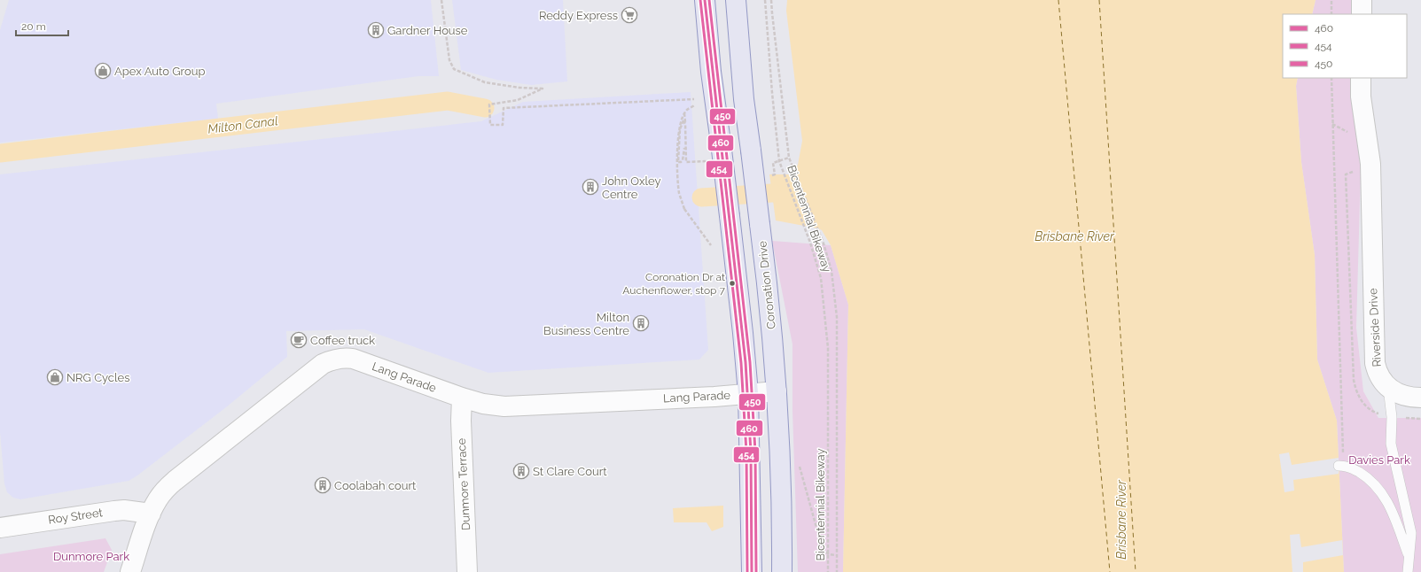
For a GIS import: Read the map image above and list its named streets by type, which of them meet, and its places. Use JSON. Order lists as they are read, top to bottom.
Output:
{
  "streets": {
    "highway": ["Coronation Drive"],
    "street": [
      "Riverside Drive",
      "Lang Parade",
      "Dunmore Terrace",
      "Roy Street"
    ],
    "path": ["Bicentennial Bikeway"]
  },
  "crossings": [
    ["Coronation Drive", "Lang Parade"],
    ["Lang Parade", "Dunmore Terrace"],
    ["Lang Parade", "Roy Street"]
  ],
  "water": ["Milton Canal", "Brisbane River"],
  "parks": ["Davies Park", "Dunmore Park"],
  "places": {
    "supermarket": ["Reddy Express"],
    "building": [
      "Gardner House",
      "John Oxley Centre",
      "Milton Business Centre",
      "St Clare Court",
      "Coolabah court"
    ],
    "shop": ["Apex Auto Group", "NRG Cycles"],
    "other": ["Coronation Dr at Auchenflower, stop 7"],
    "cafe": ["Coffee truck"]
  },
  "lines": ["transit line 460", "transit line 454", "transit line 450"],
  "legend": ["460", "454", "450"],
  "scale_bar": "20 m"
}
